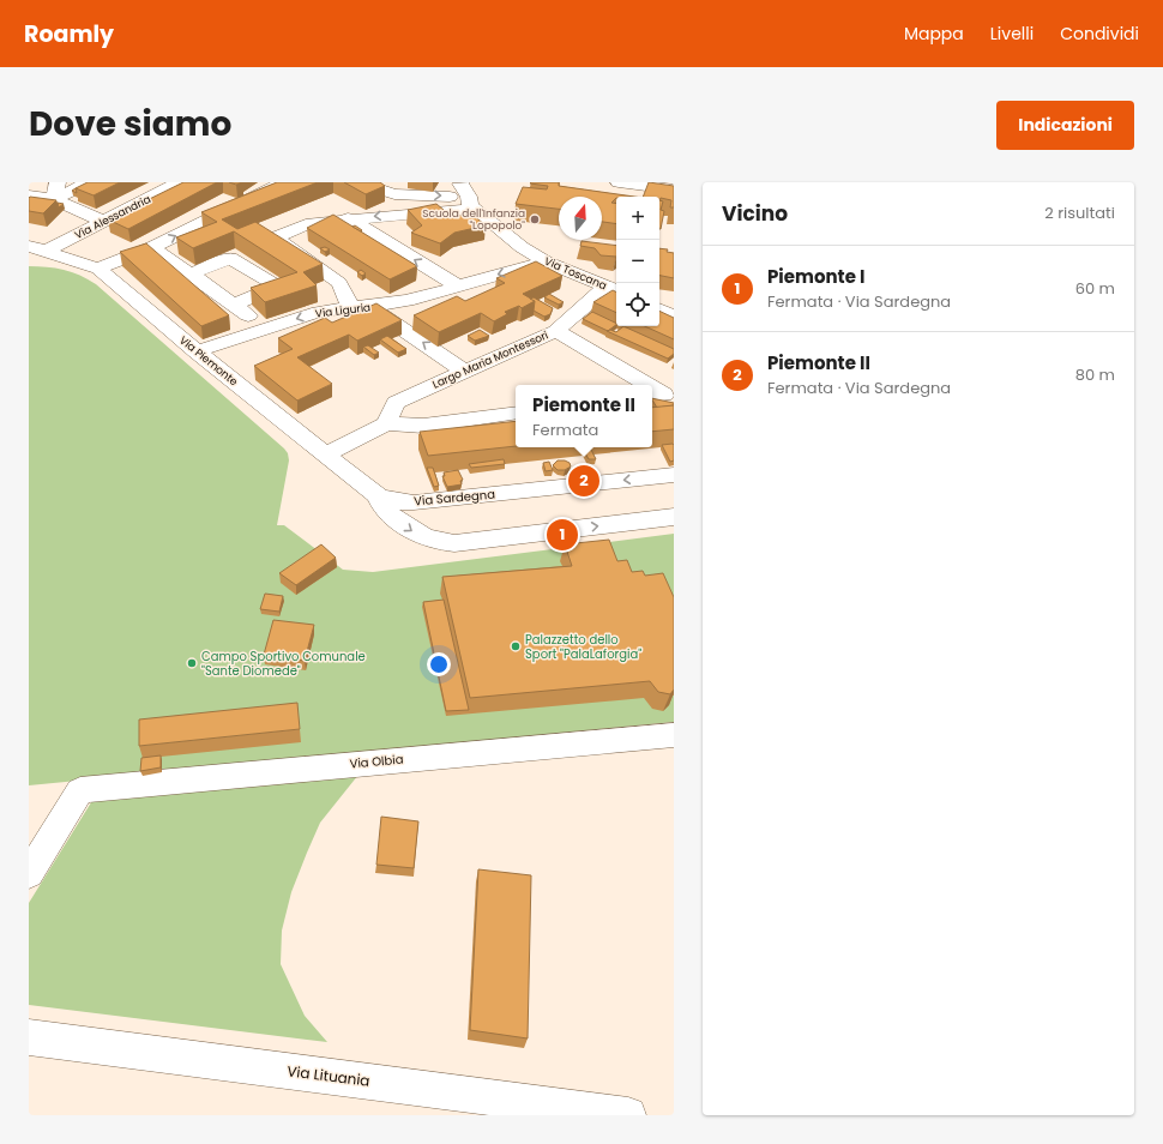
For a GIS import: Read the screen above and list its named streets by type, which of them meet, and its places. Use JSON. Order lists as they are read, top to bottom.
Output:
{
  "streets": {
    "street": [
      "Via Alessandria",
      "Via Toscana",
      "Via Liguria",
      "Largo Maria Montessori",
      "Via Piemonte",
      "Via Sardegna",
      "Via Olbia",
      "Via Lituania"
    ]
  },
  "crossings": [
    ["Via Alessandria", "Via Piemonte"],
    ["Via Toscana", "Via Liguria"],
    ["Via Liguria", "Via Piemonte"],
    ["Via Piemonte", "Via Sardegna"]
  ],
  "places": ["Scuola dell'Infanzia \"Lopopolo\"", "Palazzetto dello Sport \"PalaLaforgia\"", "Campo Sportivo Comunale \"Sante Diomede\""],
  "north": "top",
  "page": {
    "header": "Roamly",
    "nav": ["Mappa", "Livelli", "Condividi"],
    "title": "Dove siamo",
    "buttons": "Indicazioni",
    "heading": ["Vicino", "2 risultati"],
    "map_buttons": ["+", "−"],
    "list": [
      {
        "mark": "1",
        "name": "Piemonte I",
        "note": "Fermata · Via Sardegna",
        "value": "60 m"
      },
      {
        "mark": "2",
        "name": "Piemonte II",
        "note": "Fermata · Via Sardegna",
        "value": "80 m"
      }
    ],
    "popup": ["Piemonte II", "Fermata"],
    "pins": ["2", "1"]
  }
}
